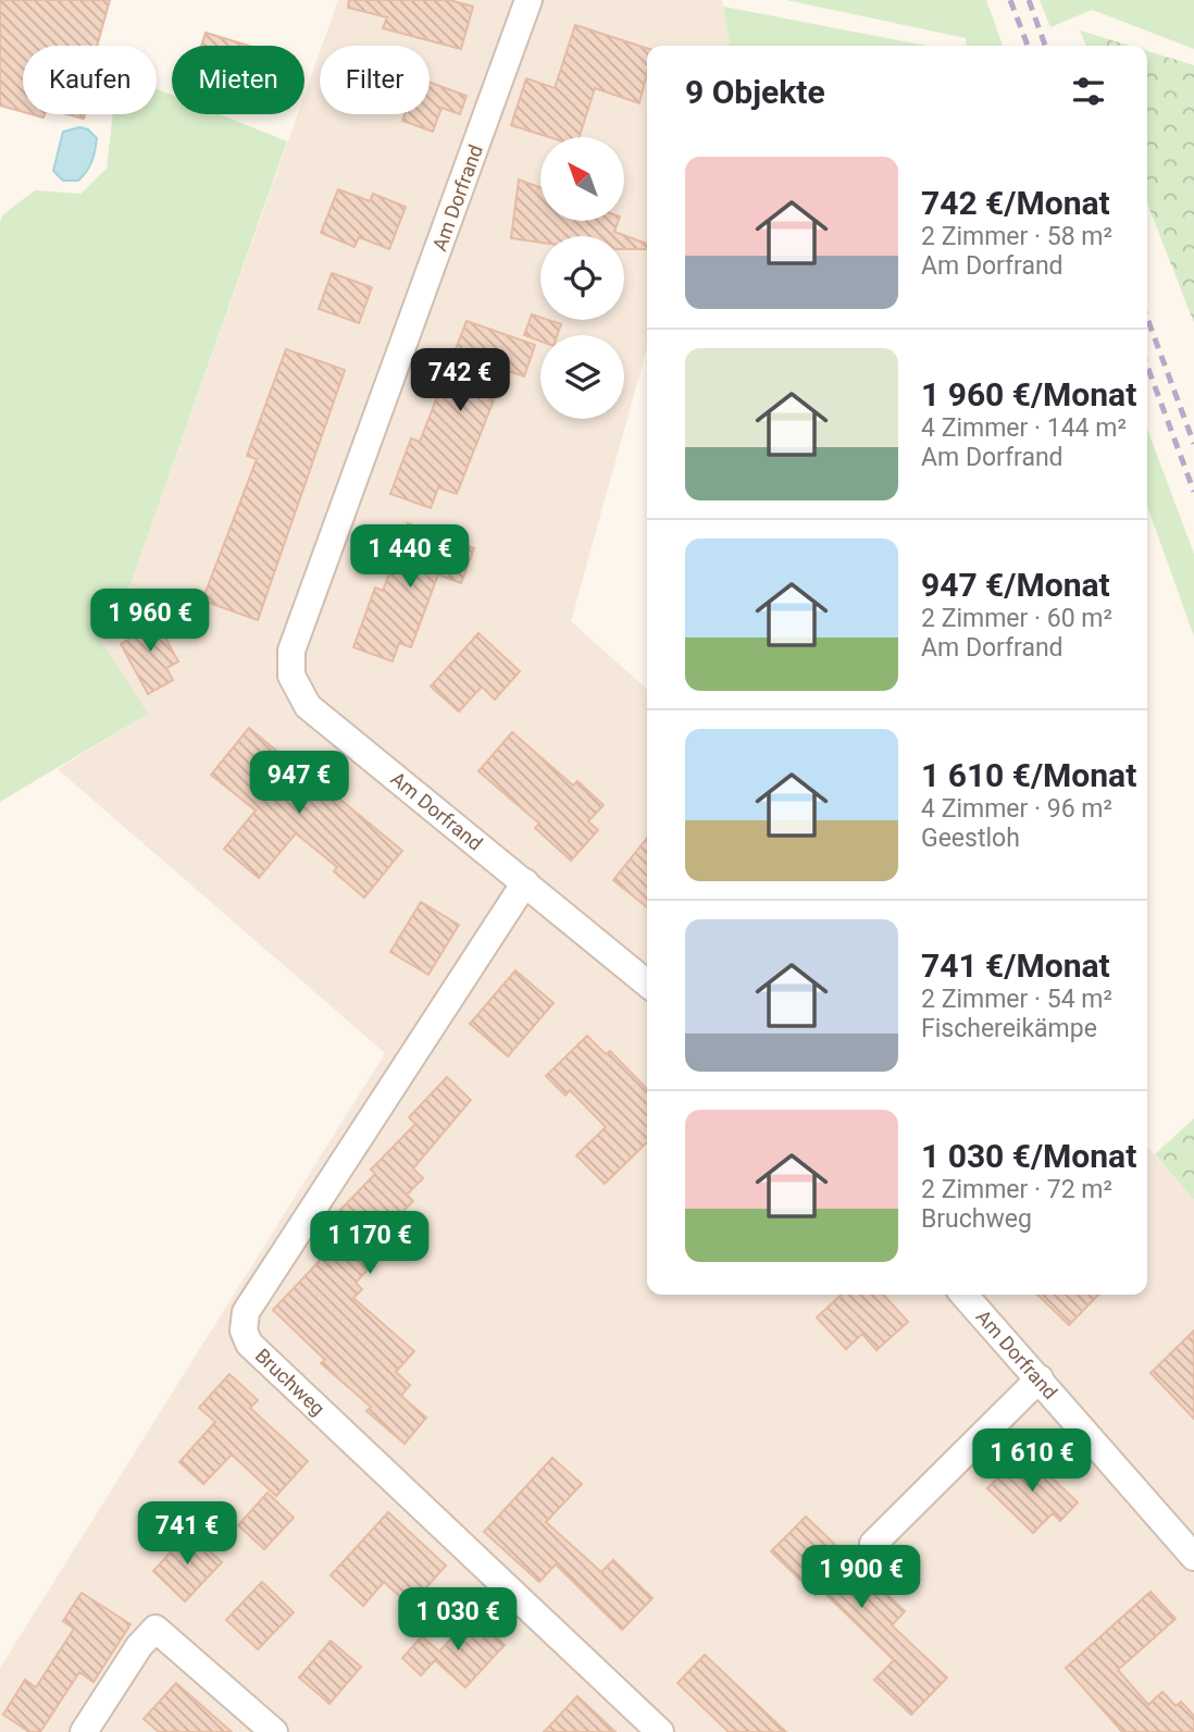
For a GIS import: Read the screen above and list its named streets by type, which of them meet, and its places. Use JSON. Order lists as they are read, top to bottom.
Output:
{
  "streets": {
    "street": ["Am Dorfrand", "Bruchweg"]
  },
  "crossings": [
    ["Am Dorfrand", "Bruchweg"]
  ],
  "north": "top left",
  "page": {
    "chip": ["Kaufen", "Mieten", "Filter"],
    "heading": "9 Objekte",
    "list": [
      {
        "name": "742 €/Monat",
        "note": "2 Zimmer · 58 m² · Am Dorfrand"
      },
      {
        "name": "1 960 €/Monat",
        "note": "4 Zimmer · 144 m² · Am Dorfrand"
      },
      {
        "name": "947 €/Monat",
        "note": "2 Zimmer · 60 m² · Am Dorfrand"
      },
      {
        "name": "1 610 €/Monat",
        "note": "4 Zimmer · 96 m² · Geestloh"
      },
      {
        "name": "741 €/Monat",
        "note": "2 Zimmer · 54 m² · Fischereikämpe"
      },
      {
        "name": "1 030 €/Monat",
        "note": "2 Zimmer · 72 m² · Bruchweg"
      }
    ],
    "price": [
      "742 €",
      "1 440 €",
      "1 960 €",
      "947 €",
      "1 170 €",
      "1 610 €",
      "741 €",
      "1 900 €",
      "1 030 €"
    ]
  }
}
